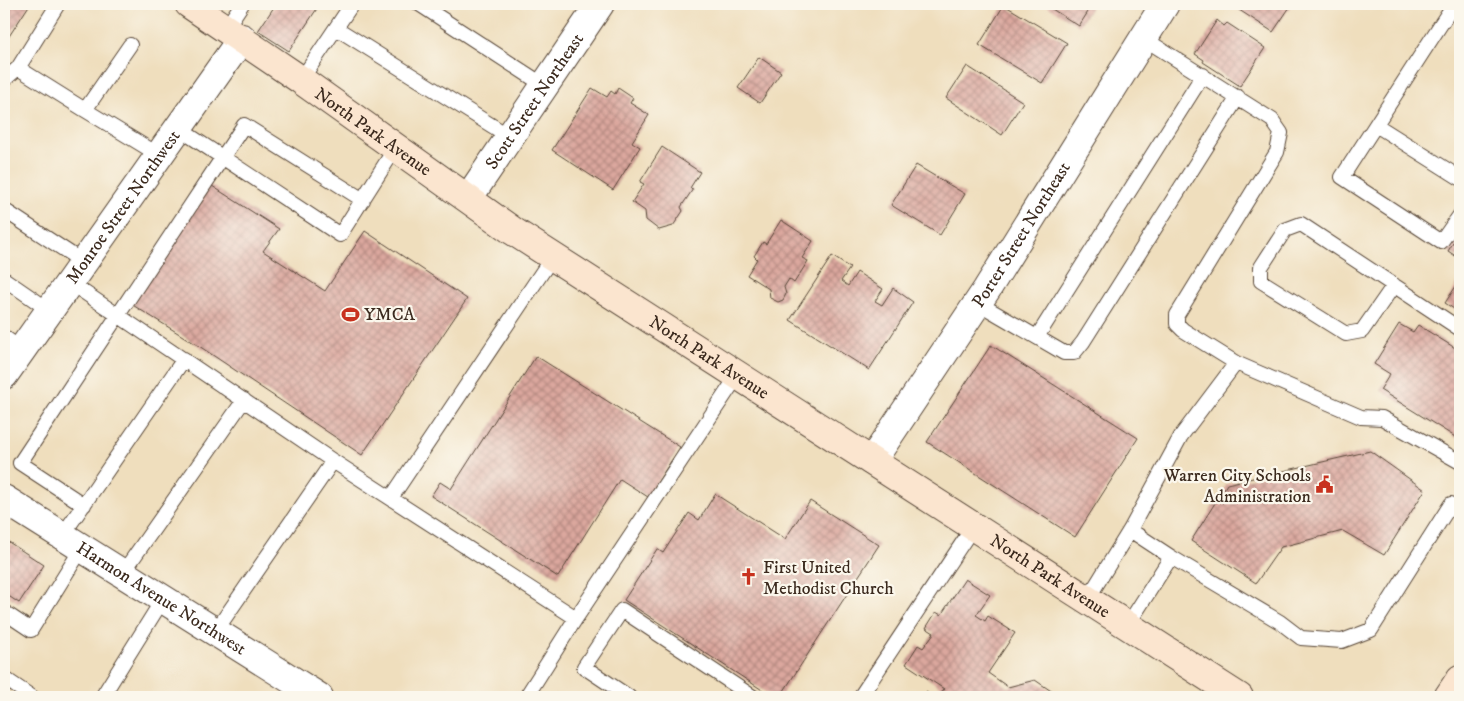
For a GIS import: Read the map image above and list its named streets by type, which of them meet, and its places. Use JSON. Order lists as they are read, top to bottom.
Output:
{
  "streets": {
    "street": [
      "Scott Street Northeast",
      "North Park Avenue",
      "Monroe Street Northwest",
      "Porter Street Northeast",
      "Harmon Avenue Northwest"
    ]
  },
  "crossings": [
    ["Scott Street Northeast", "North Park Avenue"],
    ["North Park Avenue", "Monroe Street Northwest"],
    ["North Park Avenue", "Porter Street Northeast"]
  ],
  "places": {
    "sports": ["YMCA"],
    "public building": ["Warren City Schools Administration"],
    "church": ["First United Methodist Church"]
  }
}
